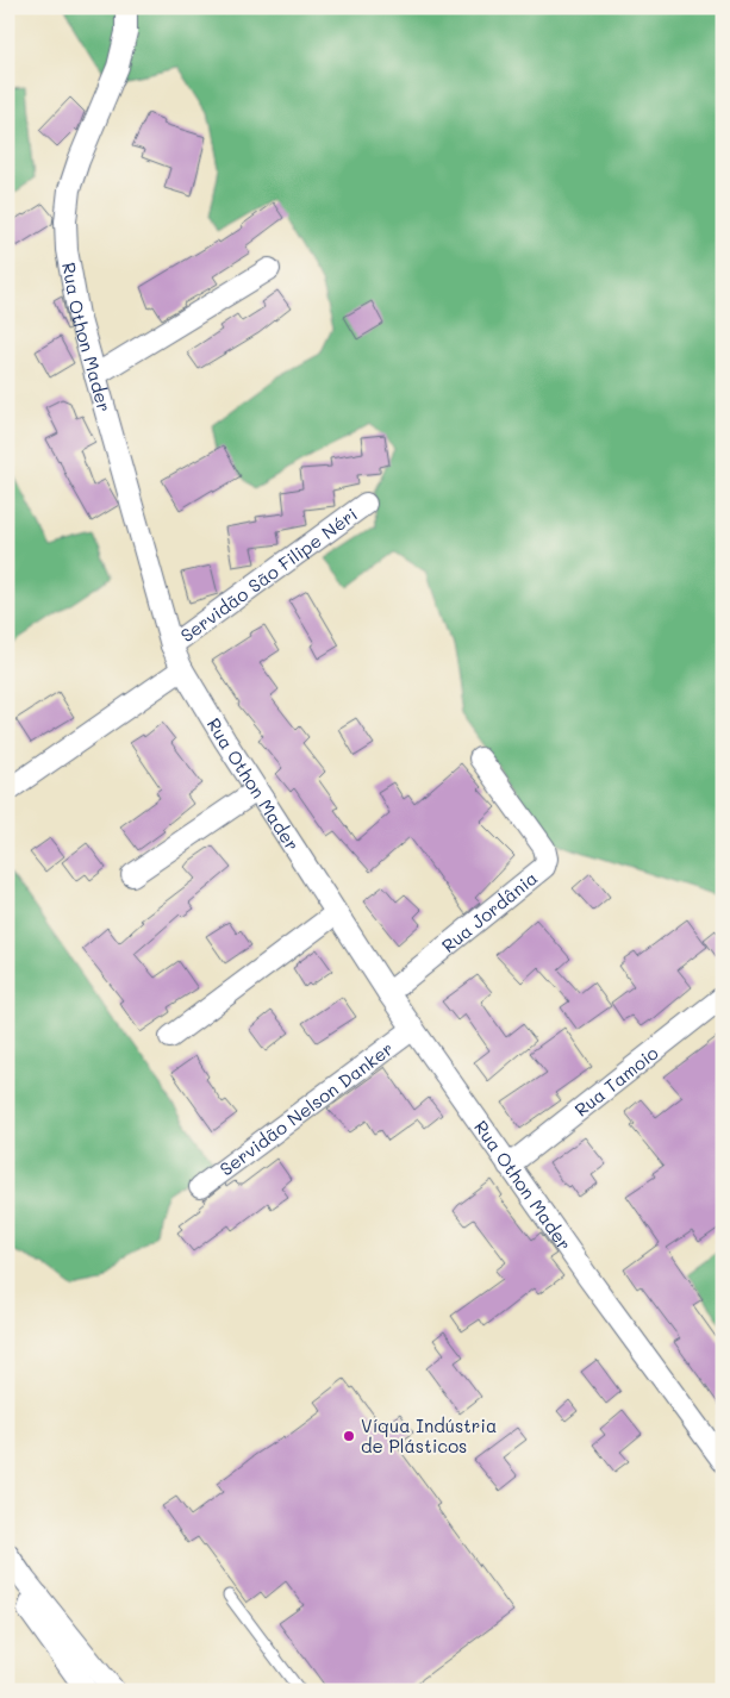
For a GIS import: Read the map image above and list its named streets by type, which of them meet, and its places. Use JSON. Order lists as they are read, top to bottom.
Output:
{
  "streets": {
    "street": [
      "Rua Othon Mader",
      "Servidão São Filipe Néri",
      "Rua Jordânia",
      "Rua Tamoio",
      "Servidão Nelson Danker"
    ]
  },
  "crossings": [
    ["Rua Othon Mader", "Servidão São Filipe Néri"],
    ["Rua Othon Mader", "Rua Jordânia"],
    ["Rua Othon Mader", "Rua Tamoio"],
    ["Rua Othon Mader", "Servidão Nelson Danker"]
  ],
  "places": ["Víqua Indústria de Plásticos"]
}
